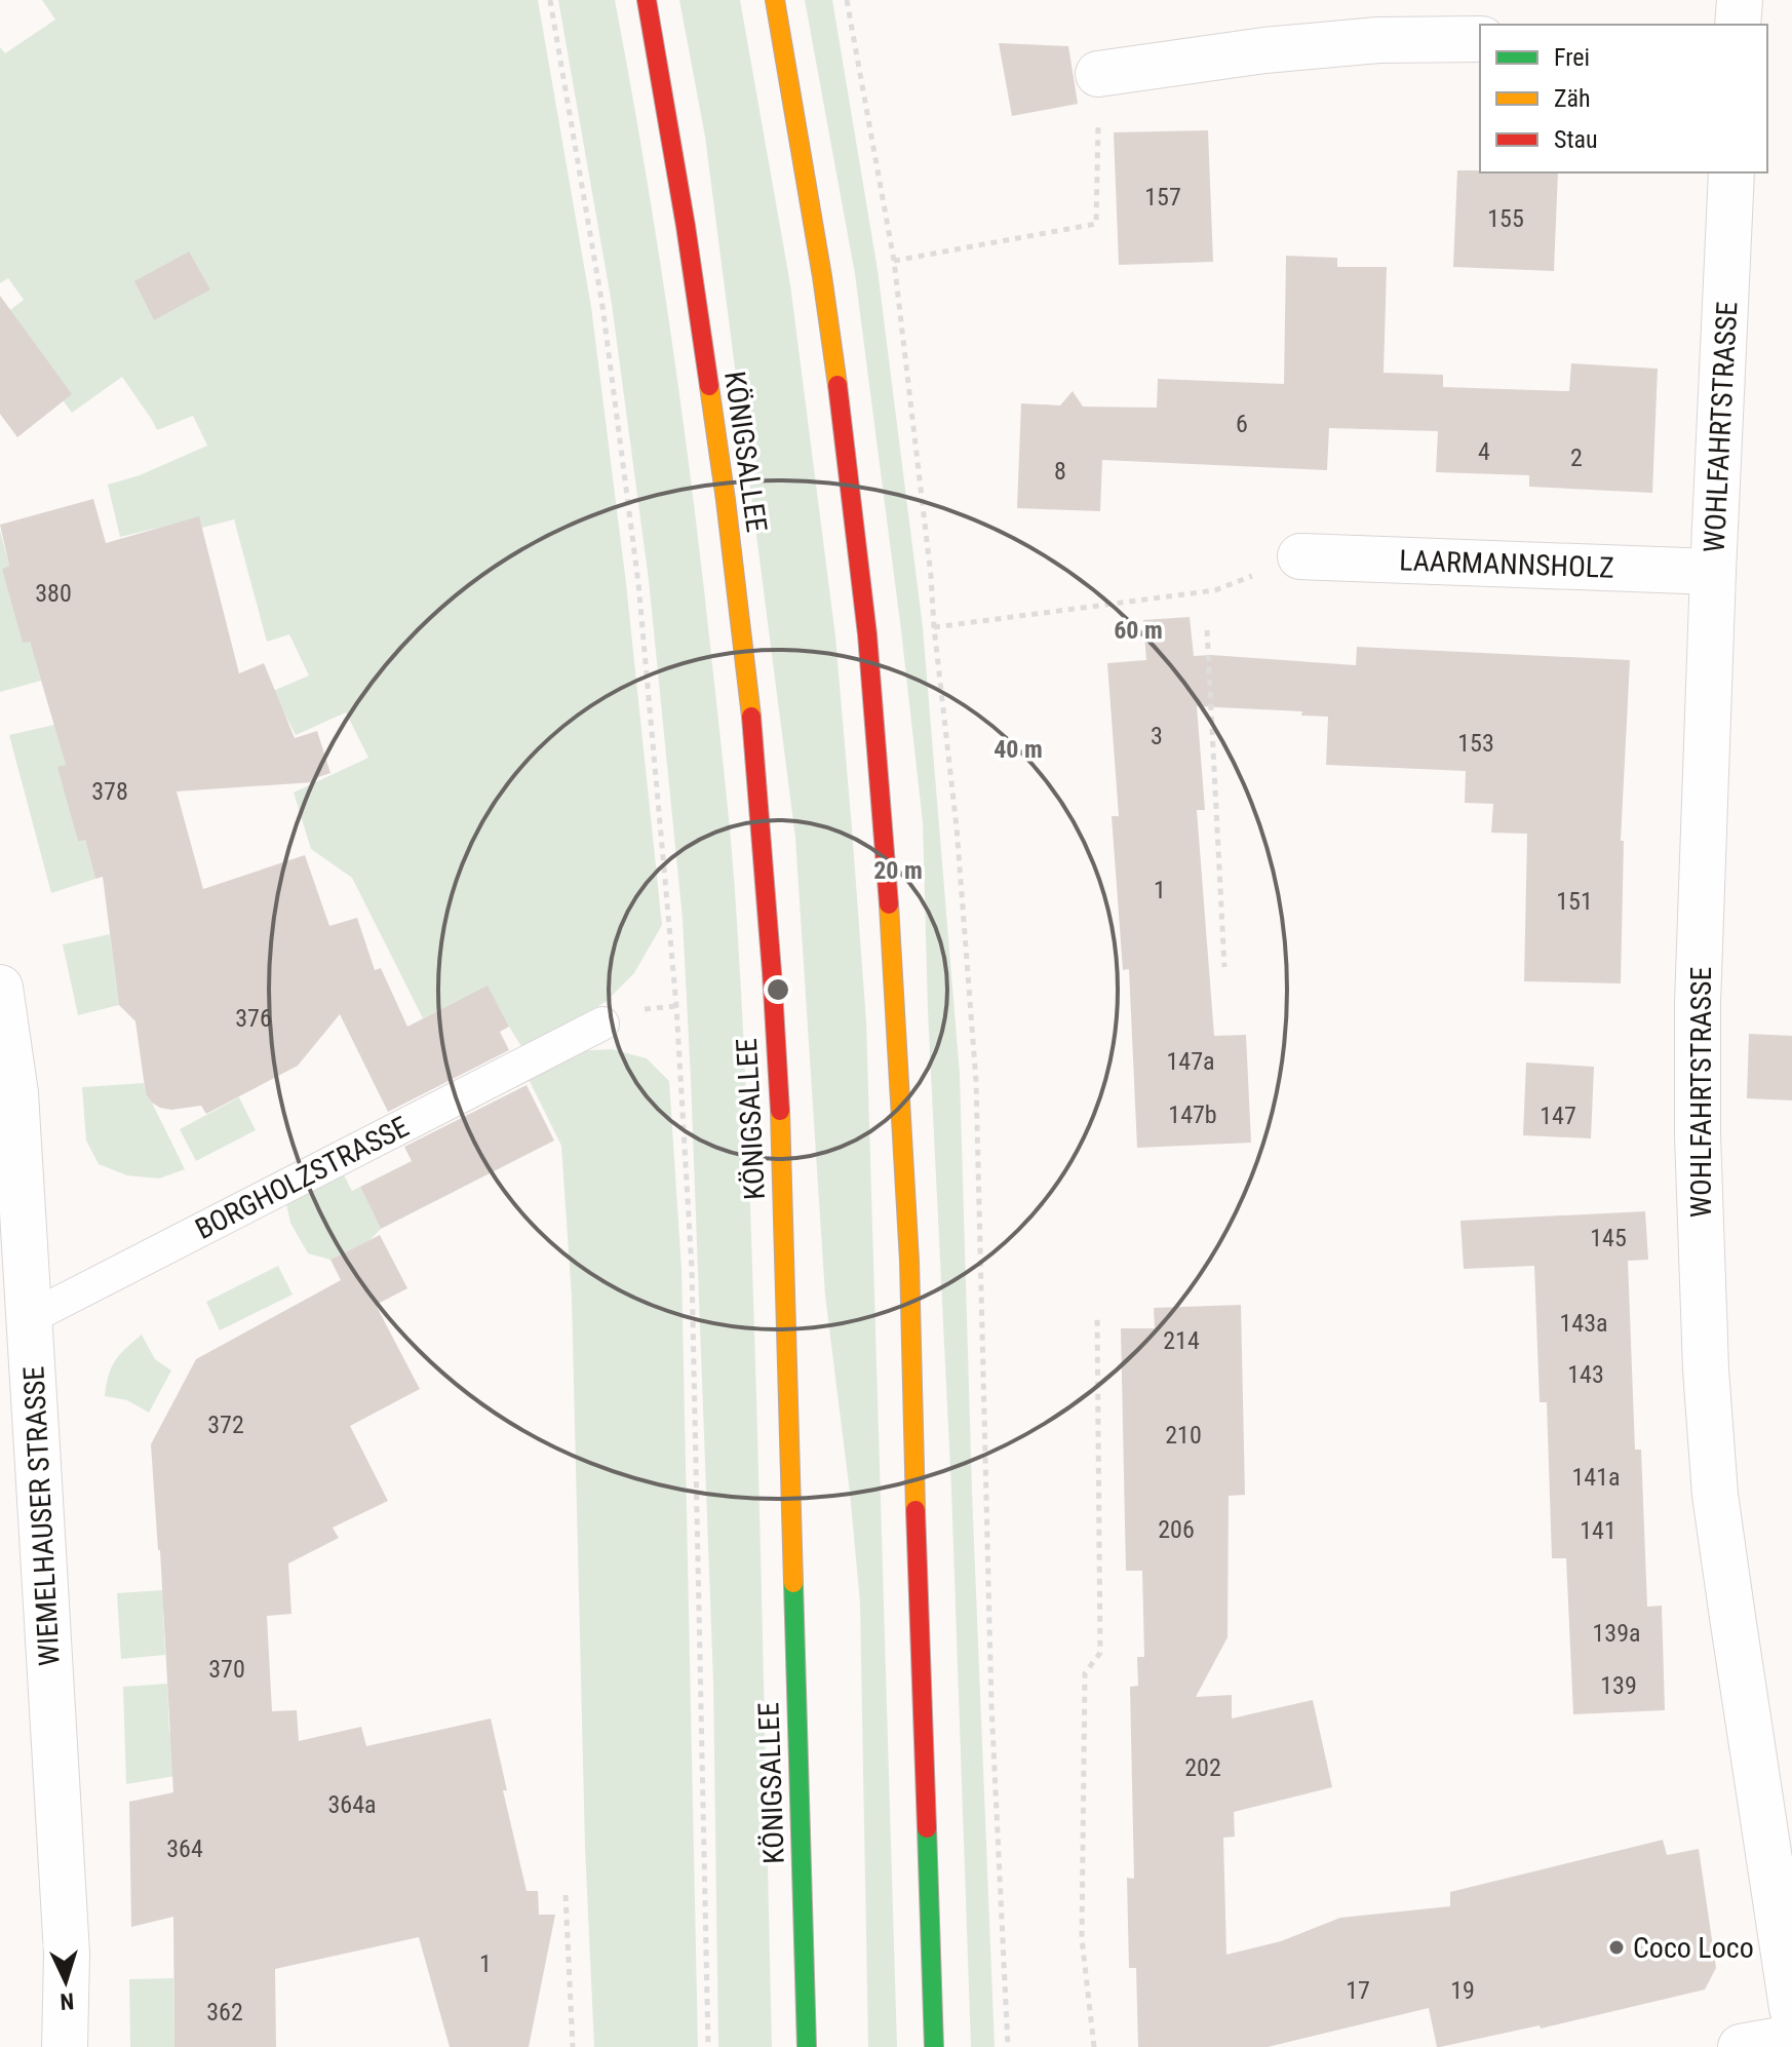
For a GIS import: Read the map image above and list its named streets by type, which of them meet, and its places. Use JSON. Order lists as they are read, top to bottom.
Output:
{
  "streets": {
    "main road": ["KÖNIGSALLEE"],
    "street": ["WOHLFAHRTSTRASSE", "LAARMANNSHOLZ", "WIEMELHAUSER STRASSE"],
    "lane": ["BORGHOLZSTRASSE"]
  },
  "crossings": [
    ["WOHLFAHRTSTRASSE", "LAARMANNSHOLZ"],
    ["BORGHOLZSTRASSE", "WIEMELHAUSER STRASSE"]
  ],
  "places": ["Coco Loco"],
  "house_numbers": [
    "157",
    "155",
    "6",
    "4",
    "2",
    "8",
    "380",
    "3",
    "153",
    "378",
    "1",
    "151",
    "376",
    "147a",
    "147b",
    "147",
    "145",
    "143a",
    "214",
    "143",
    "372",
    "210",
    "141a",
    "206",
    "141",
    "139a",
    "370",
    "139",
    "202",
    "364a",
    "364",
    "1",
    "17",
    "19",
    "362"
  ],
  "legend": ["Frei", "Zäh", "Stau"],
  "north": "bottom",
  "rings": ["60 m", "40 m", "20 m"]
}
